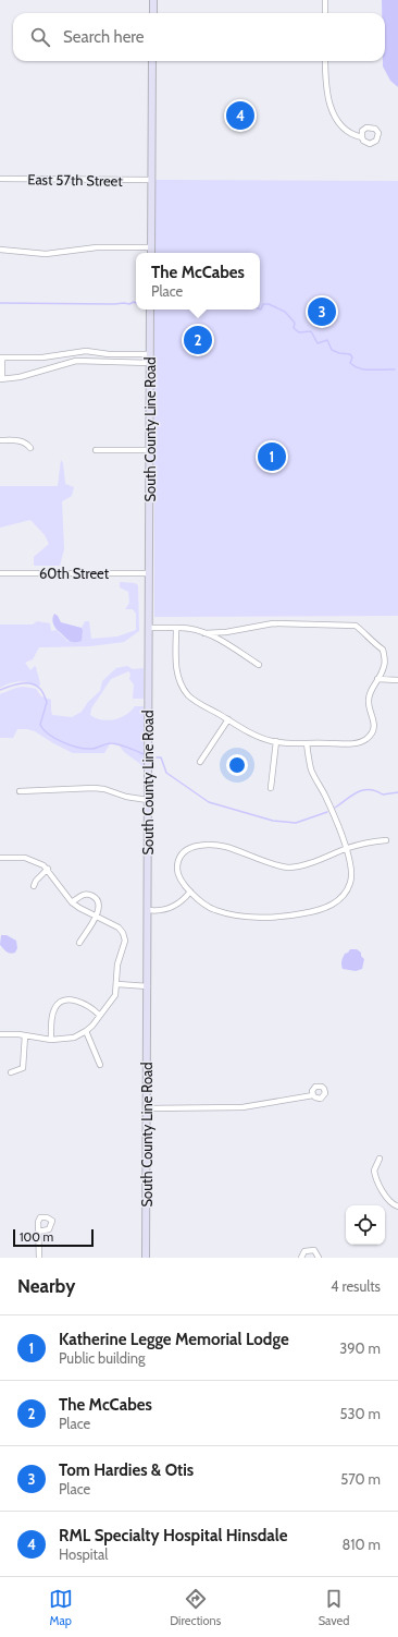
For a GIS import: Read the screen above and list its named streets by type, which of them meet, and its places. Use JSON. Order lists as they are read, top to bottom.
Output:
{
  "streets": {
    "main road": ["South County Line Road"],
    "street": ["East 57th Street", "60th Street"]
  },
  "crossings": [
    ["South County Line Road", "60th Street"]
  ],
  "scale_bar": "100 m",
  "page": {
    "search": "Search here",
    "pins": [
      "4",
      "3",
      "2",
      "1"
    ],
    "popup": ["The McCabes", "Place"],
    "scale": "100 m",
    "heading": ["Nearby", "4 results"],
    "list": [
      {
        "mark": "1",
        "name": "Katherine Legge Memorial Lodge",
        "note": "Public building",
        "value": "390 m"
      },
      {
        "mark": "2",
        "name": "The McCabes",
        "note": "Place",
        "value": "530 m"
      },
      {
        "mark": "3",
        "name": "Tom Hardies & Otis",
        "note": "Place",
        "value": "570 m"
      },
      {
        "mark": "4",
        "name": "RML Specialty Hospital Hinsdale",
        "note": "Hospital",
        "value": "810 m"
      }
    ],
    "nav": ["Map", "Directions", "Saved"]
  }
}
